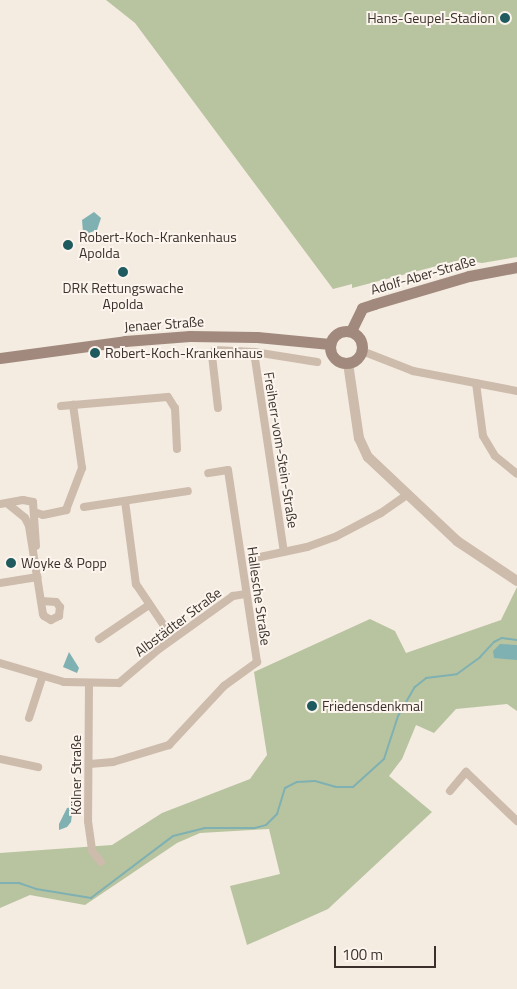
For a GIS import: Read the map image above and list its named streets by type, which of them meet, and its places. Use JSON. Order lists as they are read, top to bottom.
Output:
{
  "streets": {
    "main road": ["Adolf-Aber-Straße", "Jenaer Straße"],
    "street": [
      "Freiherr-vom-Stein-Straße",
      "Hallesche Straße",
      "Albstädter Straße",
      "Kölner Straße"
    ]
  },
  "crossings": [
    ["Adolf-Aber-Straße", "Jenaer Straße"],
    ["Hallesche Straße", "Albstädter Straße"],
    ["Hallesche Straße", "Kölner Straße"],
    ["Albstädter Straße", "Kölner Straße"]
  ],
  "places": [
    "Hans-Geupel-Stadion",
    "Robert-Koch-Krankenhaus Apolda",
    "DRK Rettungswache Apolda",
    "Robert-Koch-Krankenhaus",
    "Woyke & Popp",
    "Friedensdenkmal"
  ],
  "scale_bar": "100 m"
}
